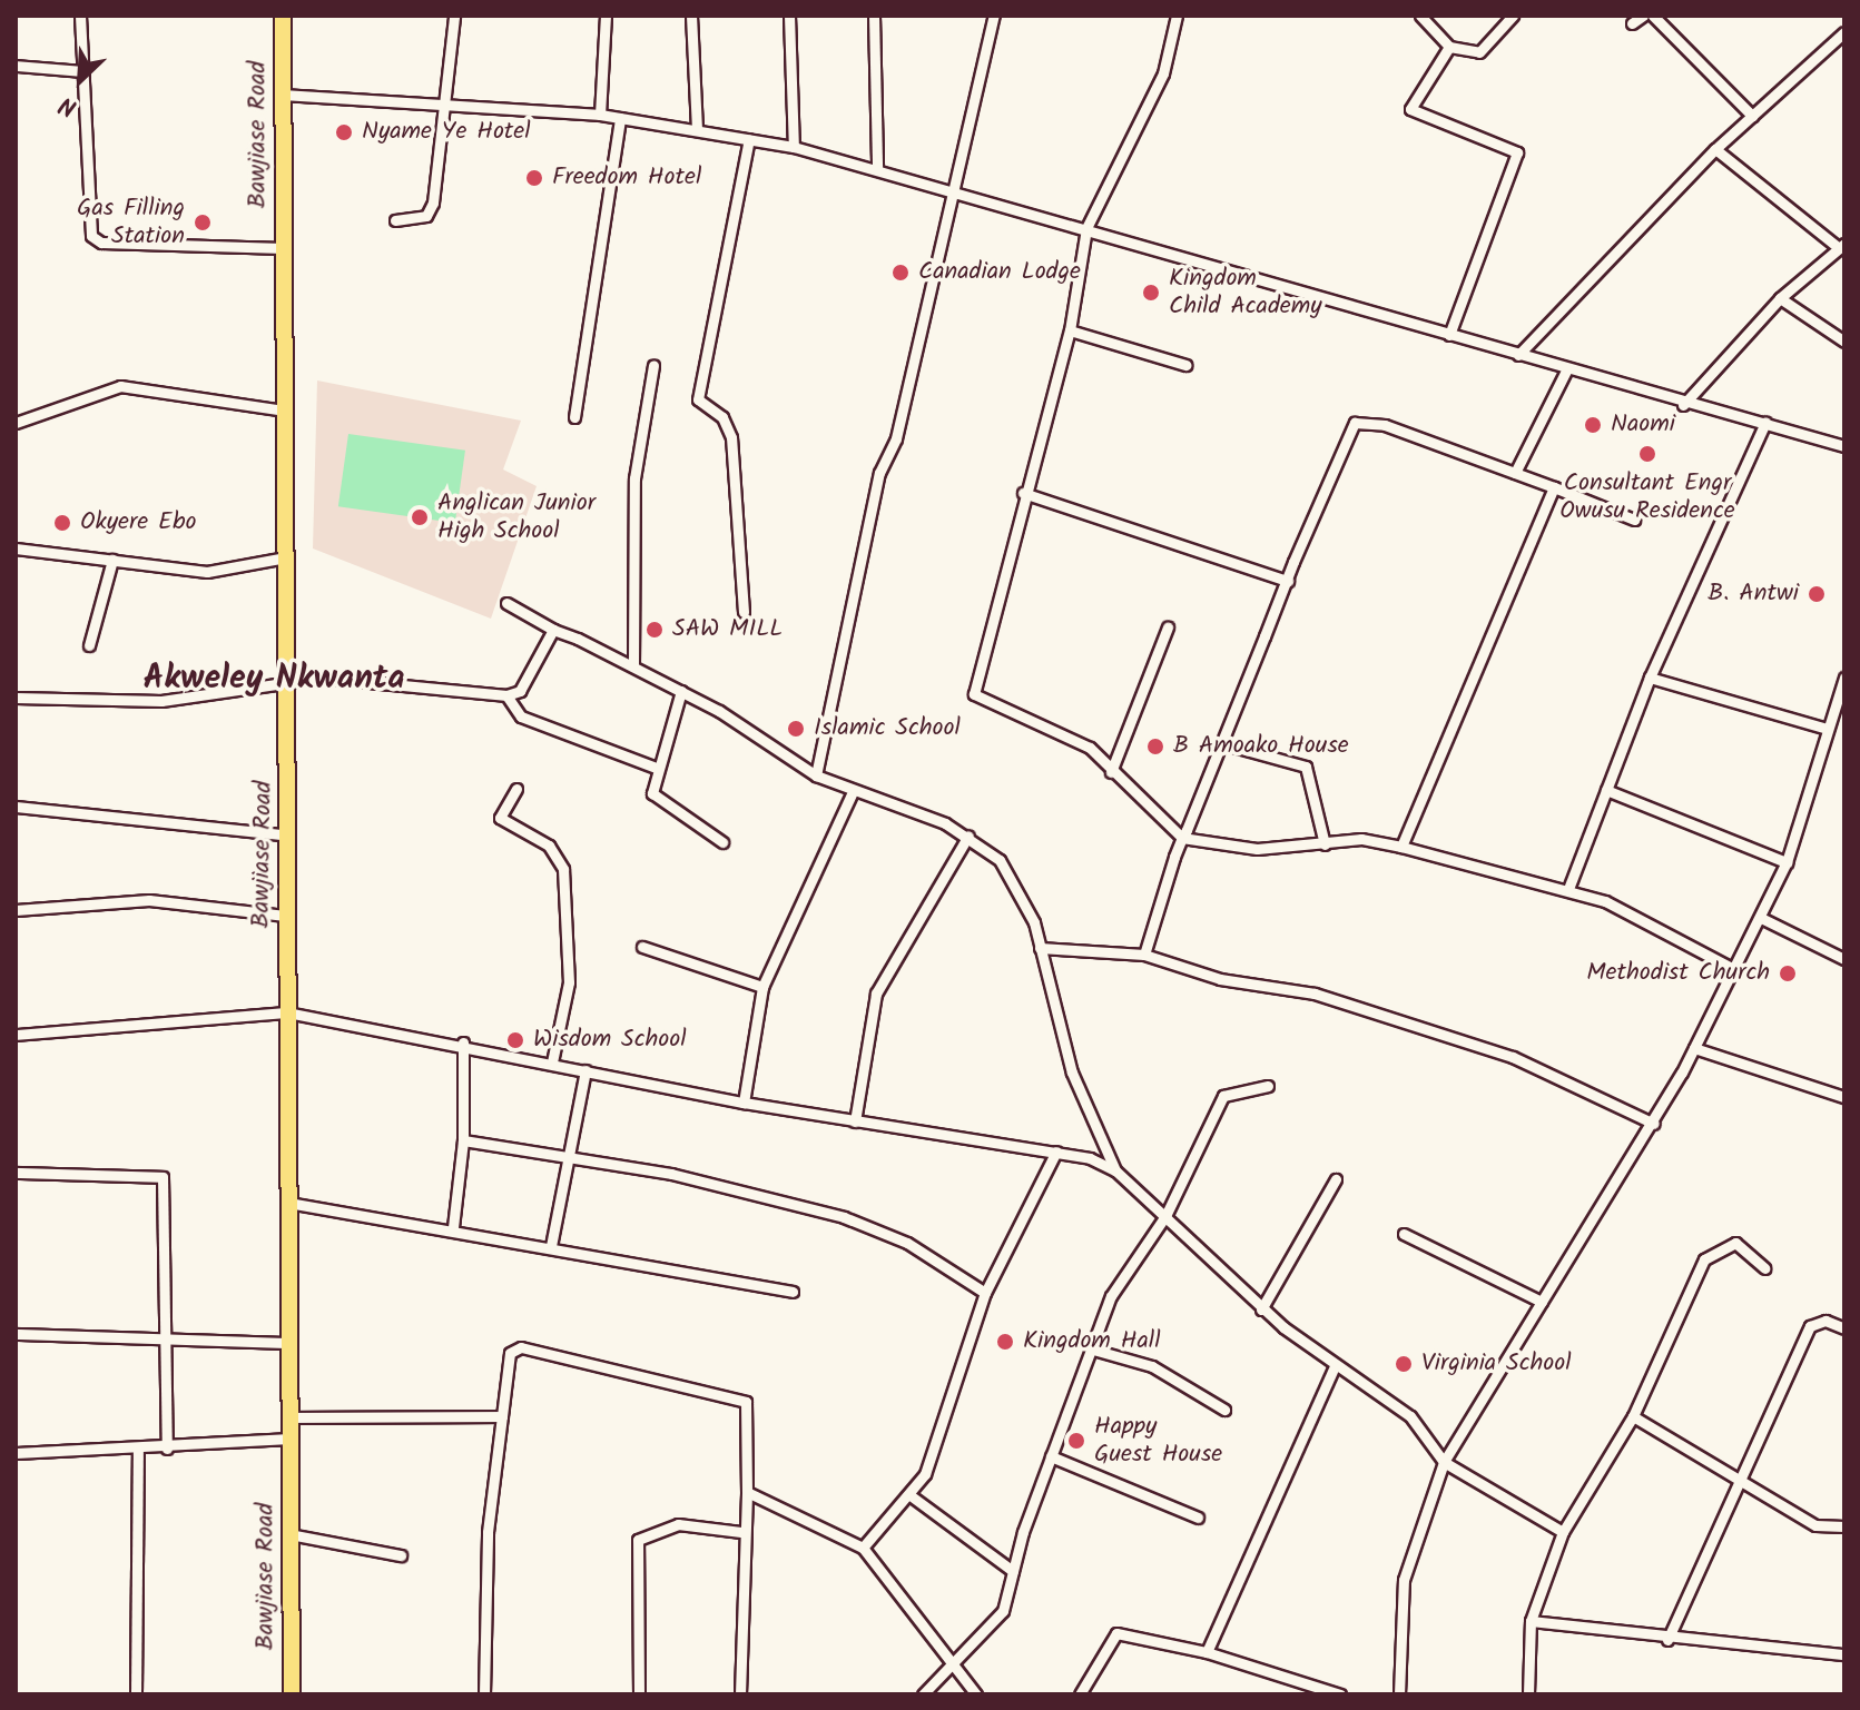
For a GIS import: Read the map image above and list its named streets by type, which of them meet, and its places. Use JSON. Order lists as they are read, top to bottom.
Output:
{
  "streets": {
    "main road": ["Bawjiase Road"]
  },
  "districts": ["Akweley Nkwanta"],
  "places": [
    "Nyame Ye Hotel",
    "Freedom Hotel",
    "Gas Filling Station",
    "Canadian Lodge",
    "Kingdom Child Academy",
    "Naomi",
    "Consultant Engr Owusu Residence",
    "Anglican Junior High School",
    "Okyere Ebo",
    "B. Antwi",
    "SAW MILL",
    "Islamic School",
    "B Amoako House",
    "Methodist Church",
    "Wisdom School",
    "Kingdom Hall",
    "Virginia School",
    "Happy Guest House"
  ],
  "north": "bottom left"
}
